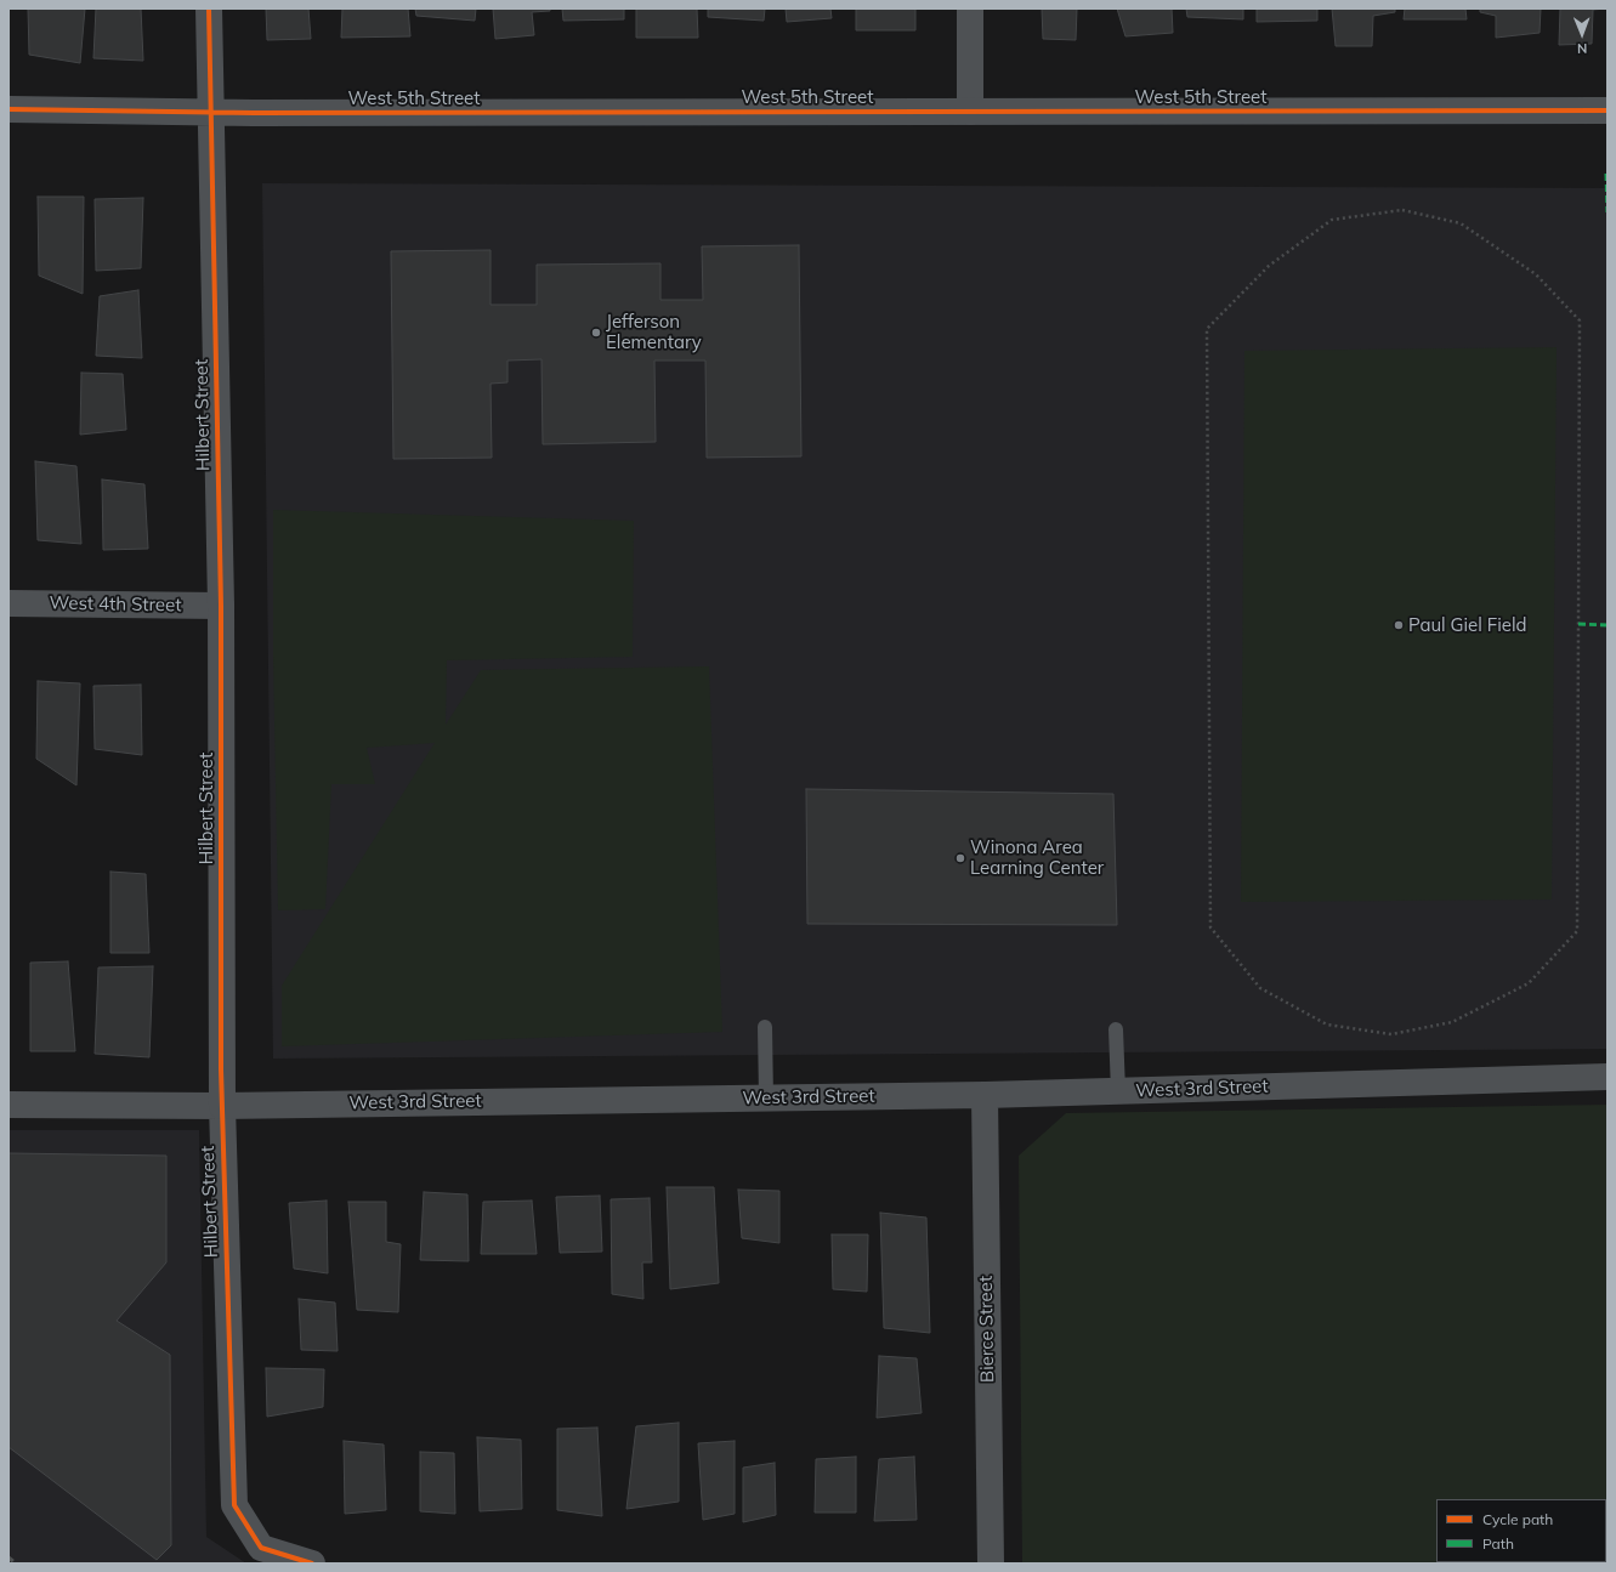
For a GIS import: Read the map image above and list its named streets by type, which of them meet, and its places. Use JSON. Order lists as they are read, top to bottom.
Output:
{
  "streets": {
    "street": [
      "West 5th Street",
      "Hilbert Street",
      "West 4th Street",
      "West 3rd Street",
      "Bierce Street"
    ]
  },
  "crossings": [
    ["West 5th Street", "Hilbert Street"],
    ["Hilbert Street", "West 4th Street"],
    ["Hilbert Street", "West 3rd Street"],
    ["West 3rd Street", "Bierce Street"]
  ],
  "places": ["Jefferson Elementary", "Paul Giel Field", "Winona Area Learning Center"],
  "legend": ["Cycle path", "Path"],
  "north": "bottom"
}
